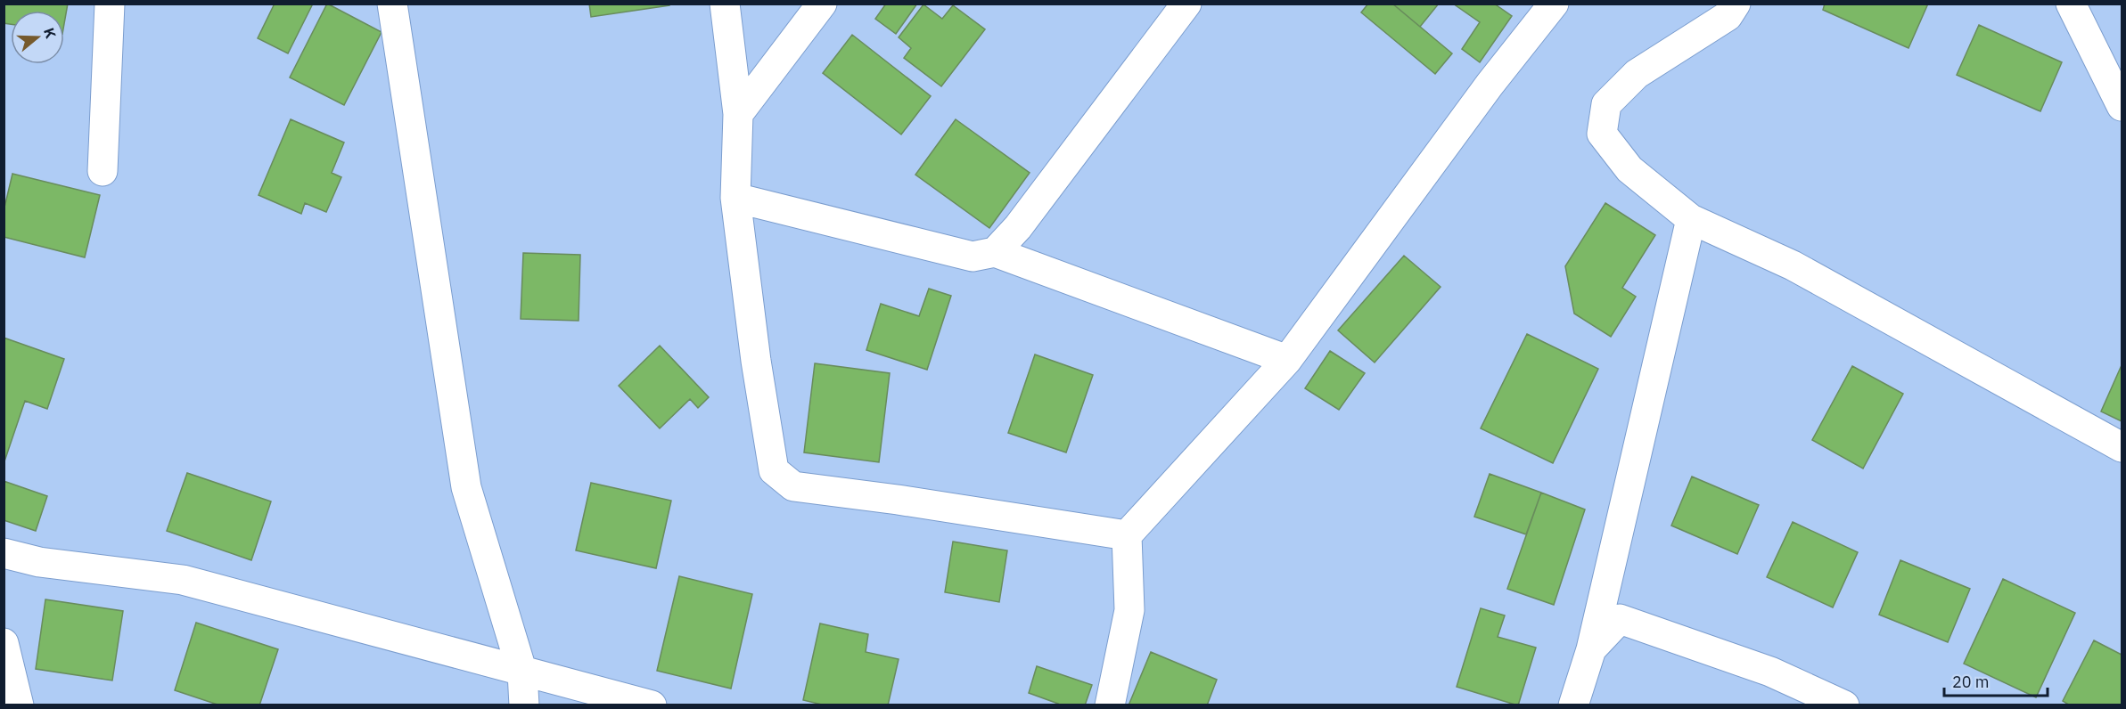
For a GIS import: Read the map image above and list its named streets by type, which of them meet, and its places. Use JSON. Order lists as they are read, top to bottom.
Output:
{
  "scale_bar": "20 m",
  "north": "right"
}
